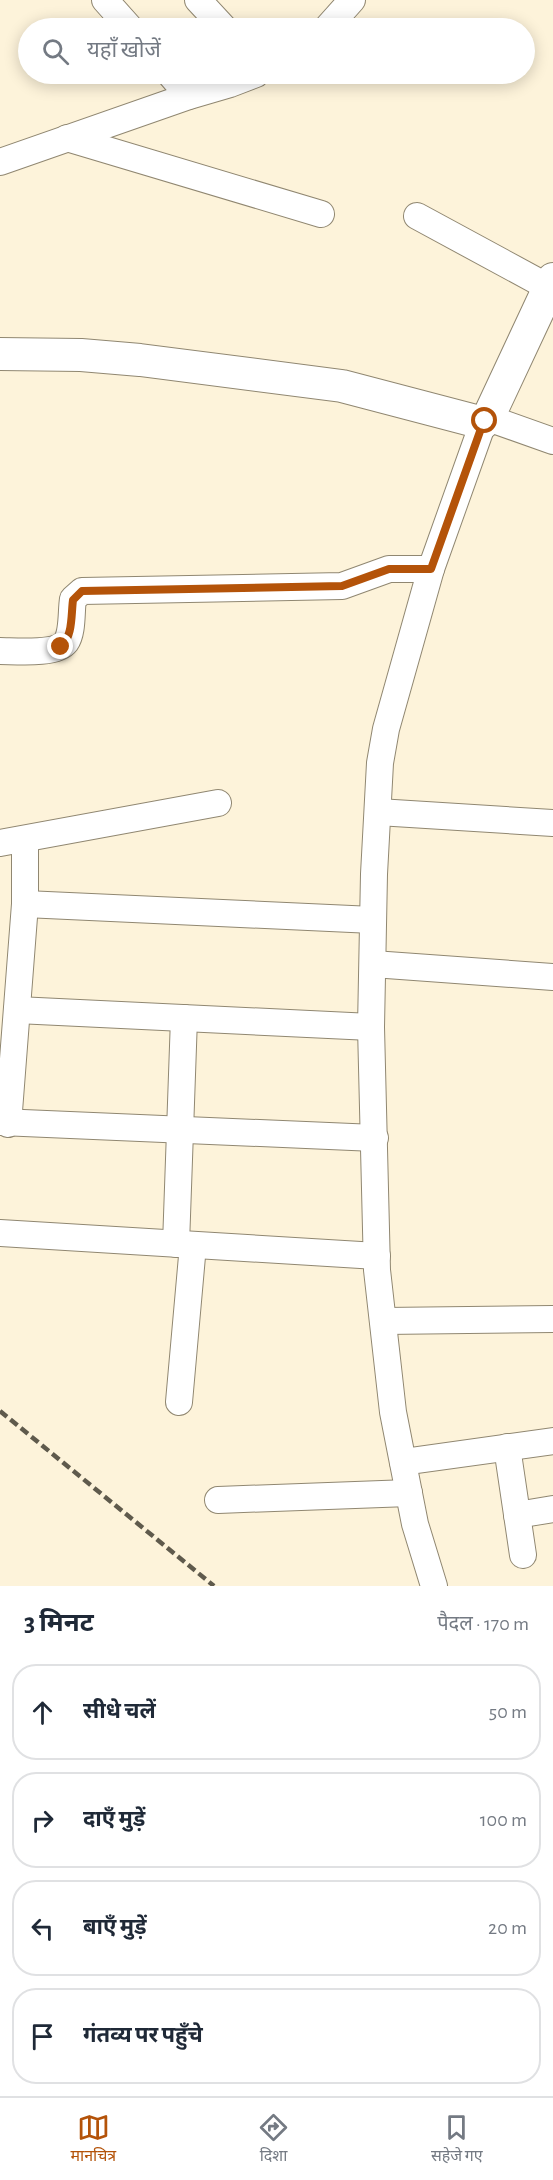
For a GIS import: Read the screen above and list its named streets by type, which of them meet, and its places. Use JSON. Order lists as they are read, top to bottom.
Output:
{
  "page": {
    "search": "यहाँ खोजें",
    "heading": ["3 मिनट", "पैदल · 170 m"],
    "list": [
      ["सीधे चलें", "50 m"],
      ["दाएँ मुड़ें", "100 m"],
      ["बाएँ मुड़ें", "20 m"],
      "गंतव्य पर पहुँचे"
    ],
    "nav": ["मानचित्र", "दिशा", "सहेजे गए"]
  }
}
